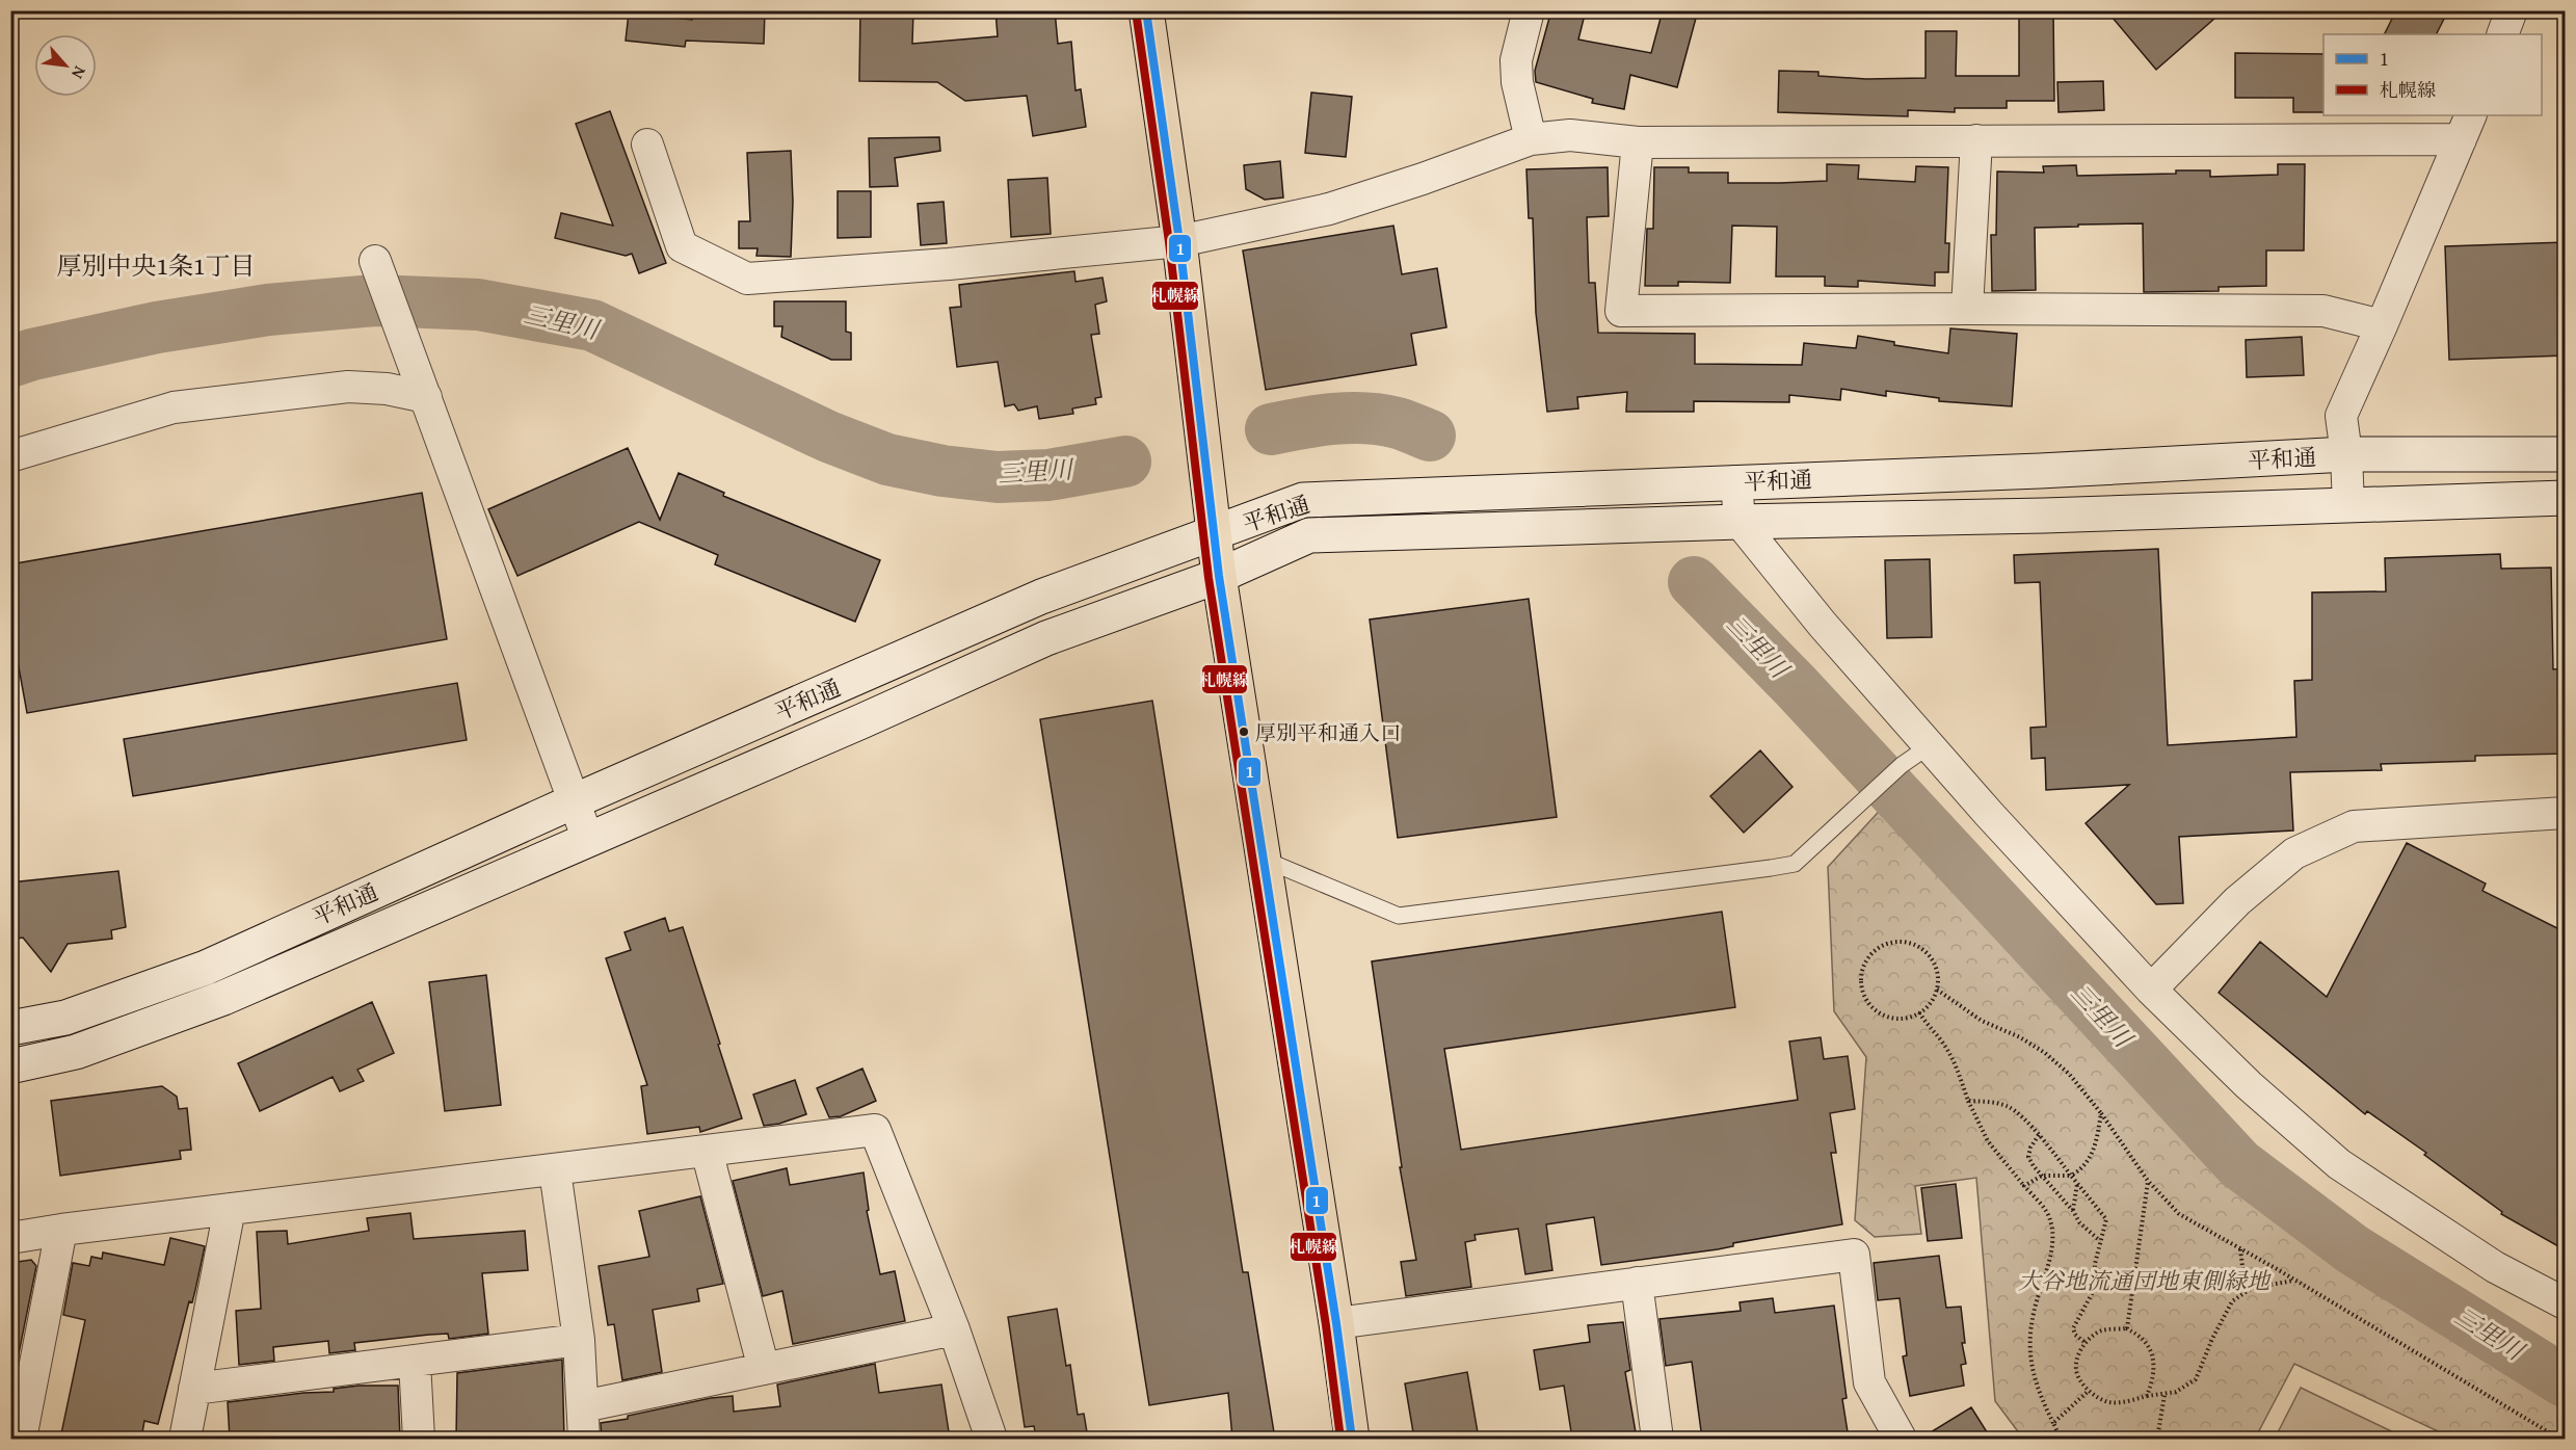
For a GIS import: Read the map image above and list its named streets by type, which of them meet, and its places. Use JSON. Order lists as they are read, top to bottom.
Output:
{
  "streets": {
    "street": ["平和通"]
  },
  "districts": ["厚別中央1条1丁目"],
  "water": ["三里川"],
  "parks": ["大谷地流通団地東側緑地"],
  "places": ["厚別平和通入口"],
  "lines": ["transit line 1", "transit line 札幌線"],
  "legend": ["1", "札幌線"],
  "north": "bottom right"
}
